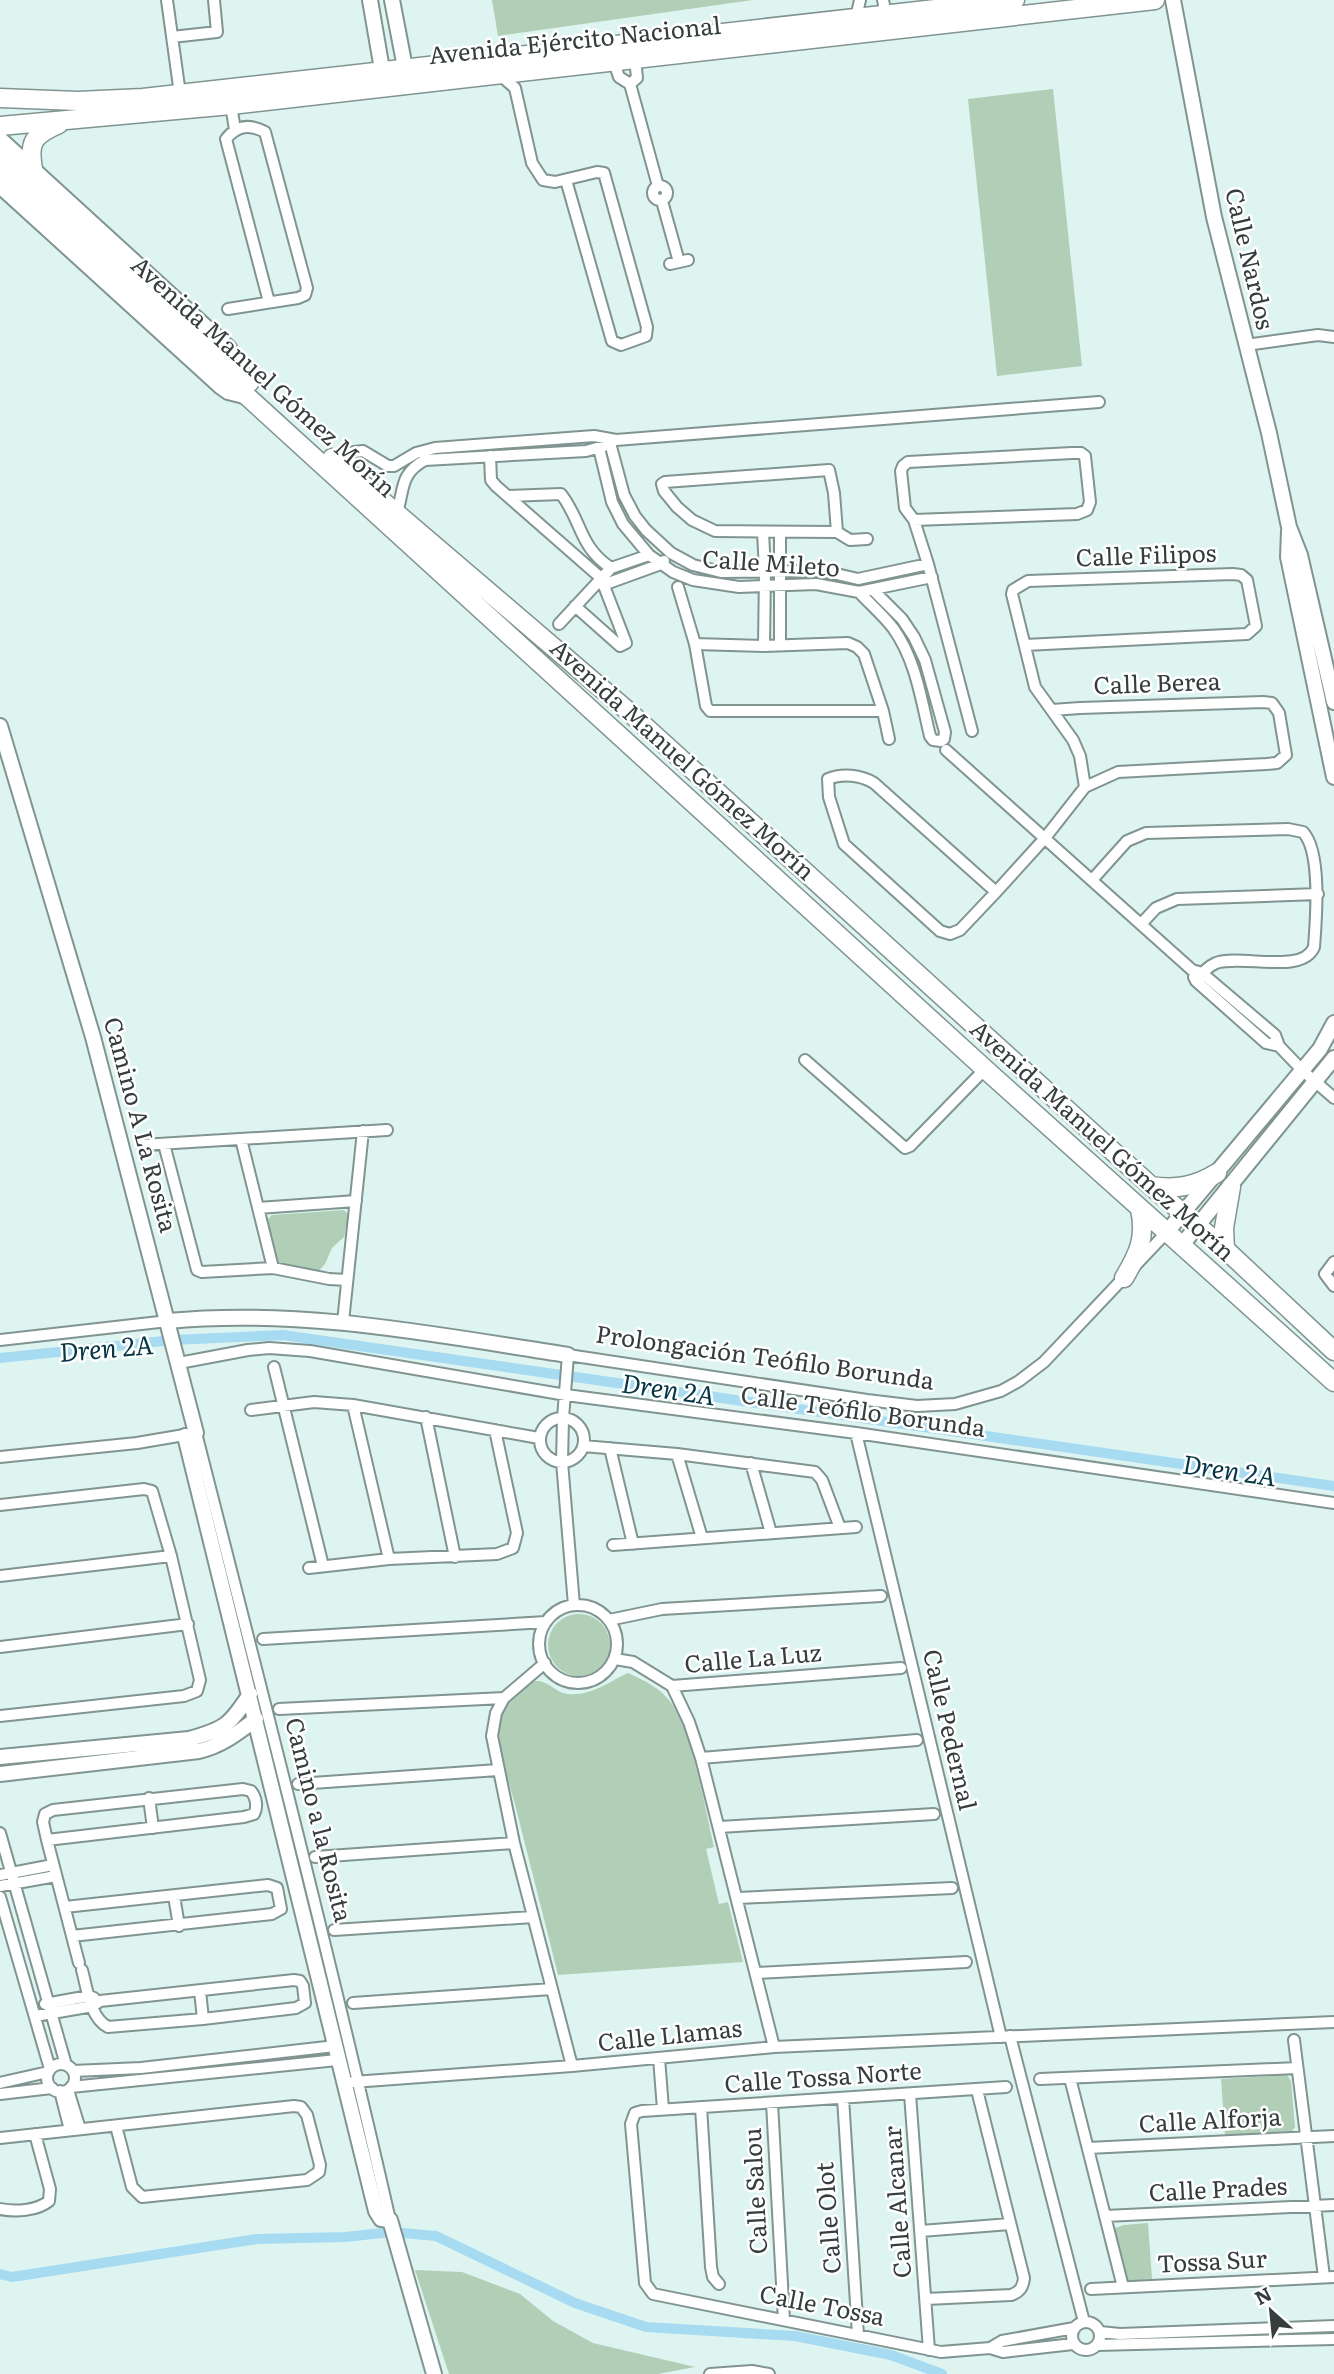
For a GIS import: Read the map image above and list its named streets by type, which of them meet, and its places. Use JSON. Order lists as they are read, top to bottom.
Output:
{
  "streets": {
    "main road": ["Avenida Ejército Nacional", "Avenida Manuel Gómez Morín"],
    "street": [
      "Calle Nardos",
      "Calle Filipos",
      "Calle Mileto",
      "Calle Berea",
      "Camino A La Rosita",
      "Prolongación Teófilo Borunda",
      "Calle Teófilo Borunda",
      "Calle La Luz",
      "Calle Pedernal",
      "Camino a la Rosita",
      "Calle Llamas",
      "Calle Tossa Norte",
      "Calle Alforja",
      "Calle Prades",
      "Calle Salou",
      "Calle Alcanar",
      "Calle Olot",
      "Tossa Sur",
      "Calle Tossa"
    ]
  },
  "crossings": [
    ["Avenida Manuel Gómez Morín", "Prolongación Teófilo Borunda"],
    ["Camino A La Rosita", "Calle Teófilo Borunda"],
    ["Camino A La Rosita", "Camino a la Rosita"],
    ["Calle Teófilo Borunda", "Calle Pedernal"],
    ["Calle Pedernal", "Calle Llamas"],
    ["Calle Pedernal", "Calle Tossa"],
    ["Camino a la Rosita", "Calle Llamas"],
    ["Calle Tossa Norte", "Calle Salou"],
    ["Calle Tossa Norte", "Calle Alcanar"],
    ["Calle Tossa Norte", "Calle Olot"],
    ["Calle Tossa Norte", "Calle Tossa"],
    ["Calle Salou", "Calle Tossa"],
    ["Calle Alcanar", "Calle Tossa"],
    ["Calle Olot", "Calle Tossa"]
  ],
  "water": ["Dren 2A"],
  "north": "top left"
}
